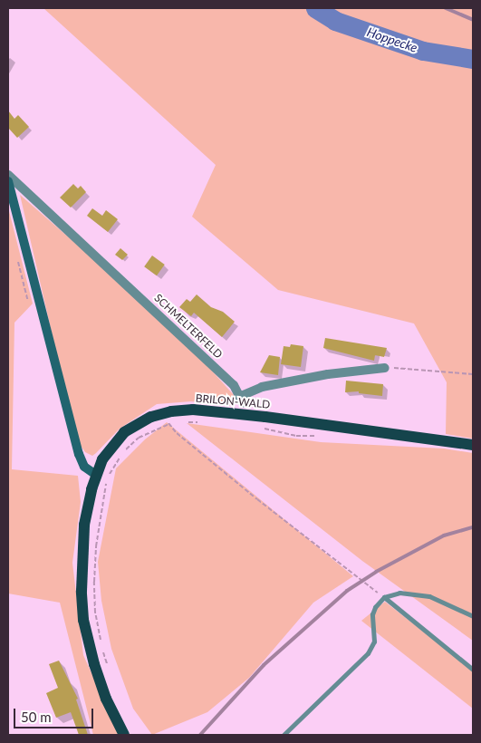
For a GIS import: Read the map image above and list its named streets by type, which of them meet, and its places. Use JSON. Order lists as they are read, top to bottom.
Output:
{
  "streets": {
    "main road": ["BRILON-WALD"],
    "street": ["SCHMELTERFELD"]
  },
  "water": ["Hoppecke"],
  "scale_bar": "50 m"
}
